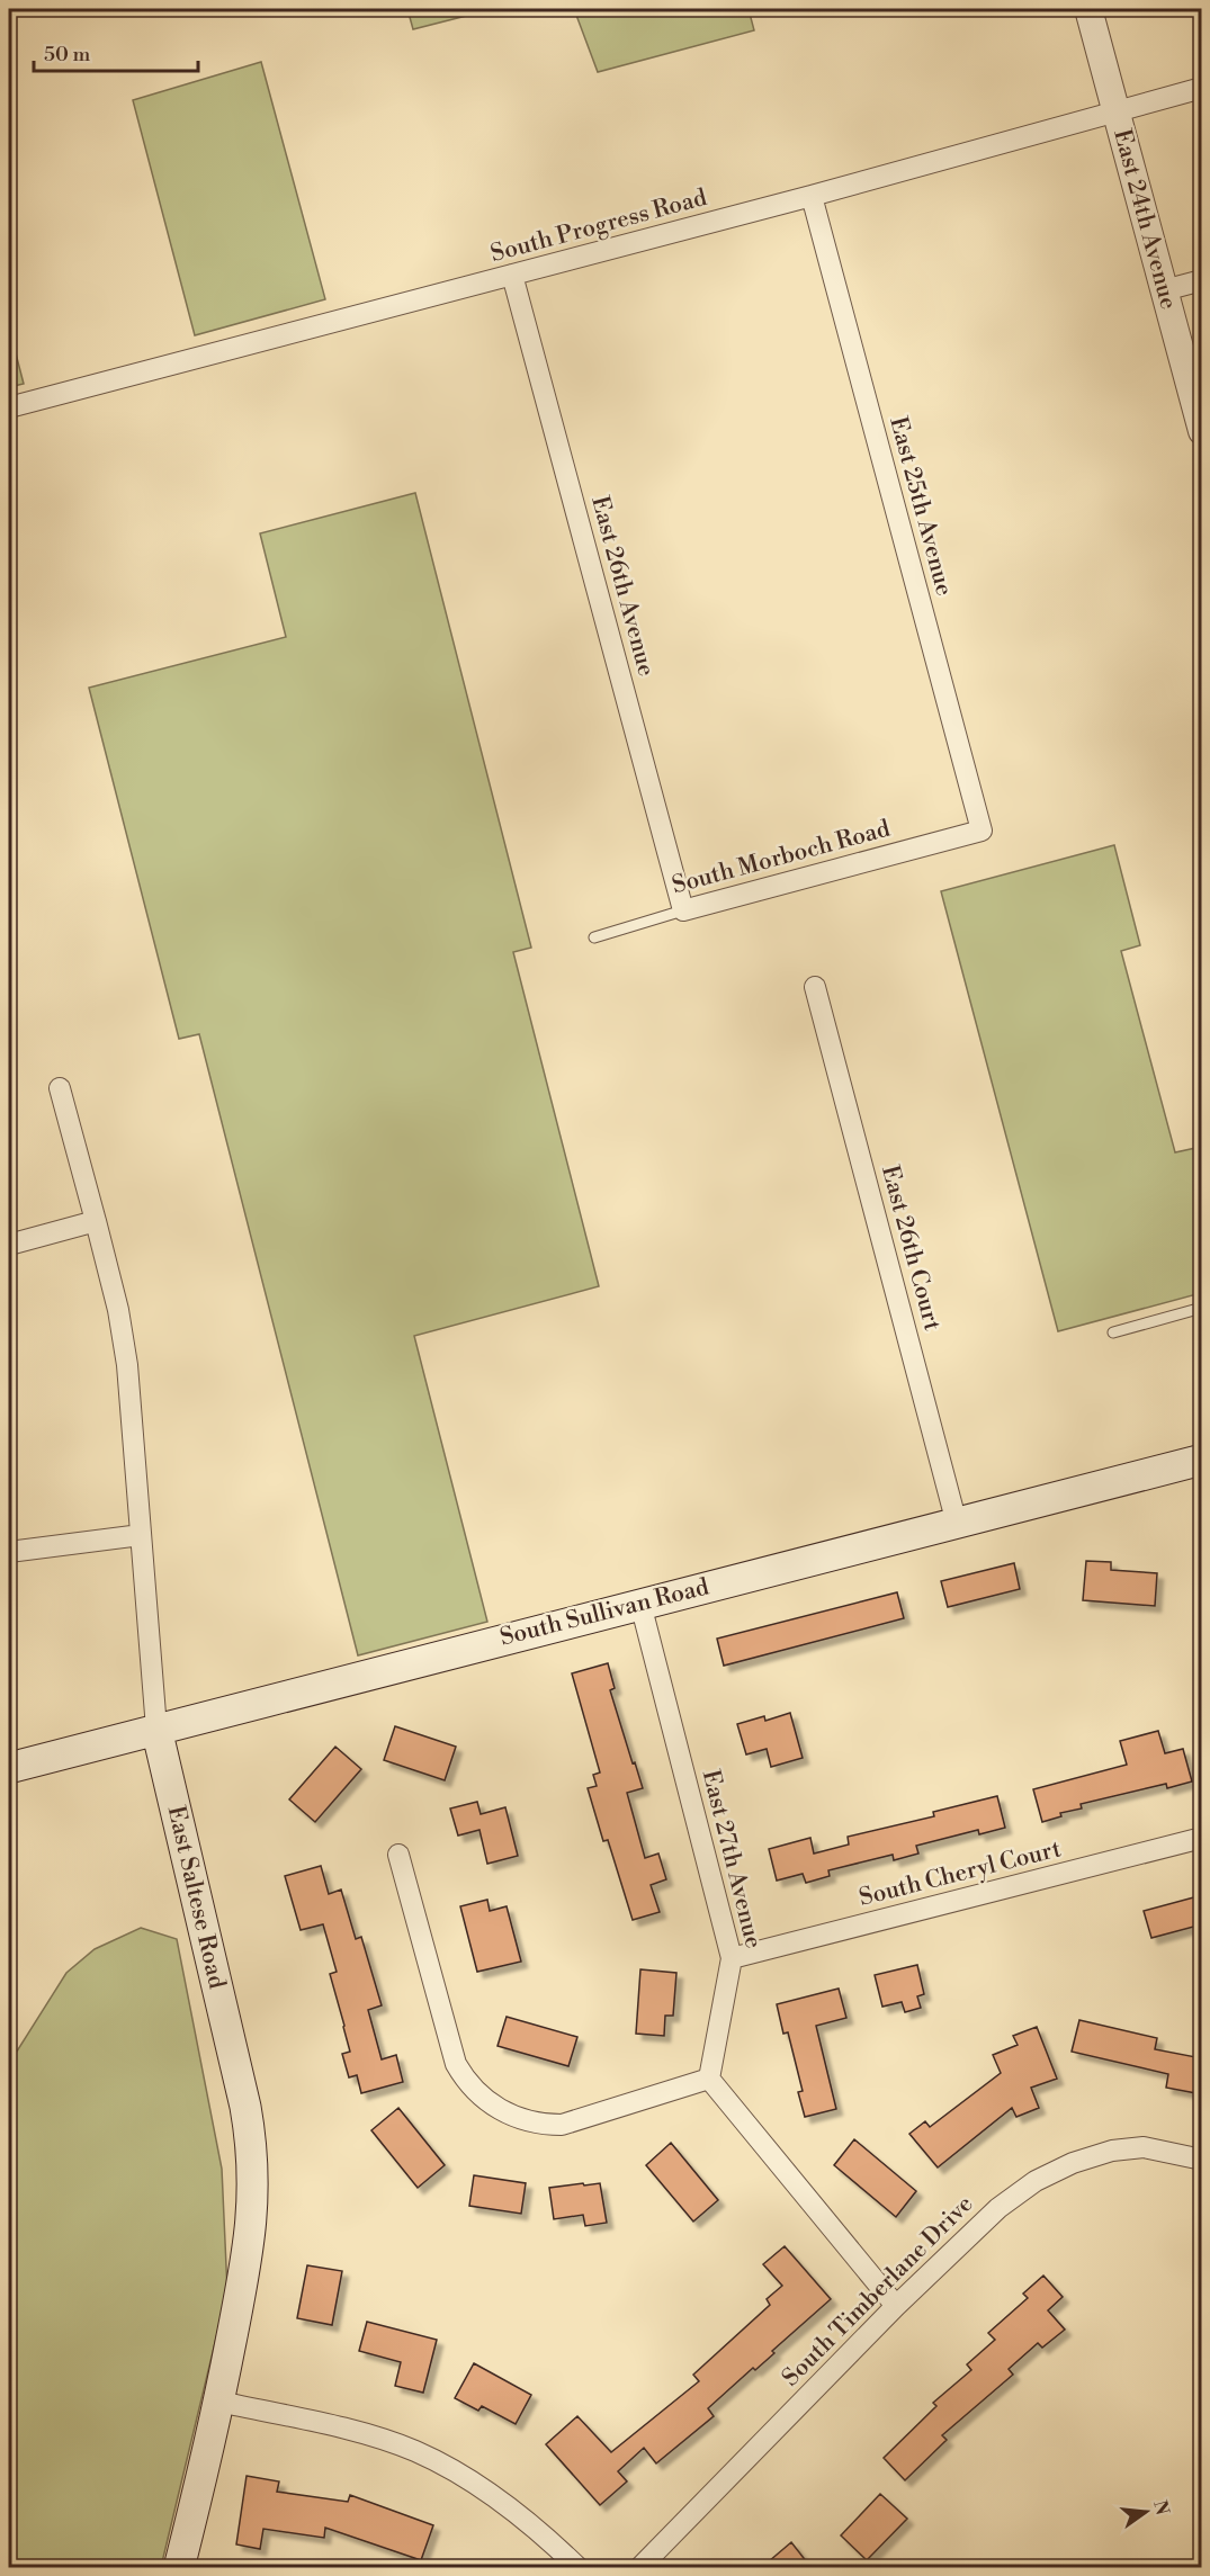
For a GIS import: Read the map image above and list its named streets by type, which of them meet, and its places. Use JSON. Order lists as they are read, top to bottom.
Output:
{
  "streets": {
    "main road": ["South Sullivan Road", "East Saltese Road"],
    "street": [
      "East 24th Avenue",
      "South Progress Road",
      "East 25th Avenue",
      "East 26th Avenue",
      "South Morboch Road",
      "East 26th Court",
      "East 27th Avenue",
      "South Cheryl Court",
      "South Timberlane Drive"
    ]
  },
  "crossings": [
    ["East 24th Avenue", "South Progress Road"],
    ["South Progress Road", "East 25th Avenue"],
    ["South Progress Road", "East 26th Avenue"],
    ["East 25th Avenue", "South Morboch Road"],
    ["East 26th Avenue", "South Morboch Road"],
    ["East 26th Court", "South Sullivan Road"],
    ["South Sullivan Road", "East 27th Avenue"],
    ["South Sullivan Road", "East Saltese Road"],
    ["East 27th Avenue", "South Cheryl Court"]
  ],
  "scale_bar": "50 m",
  "north": "right"
}
